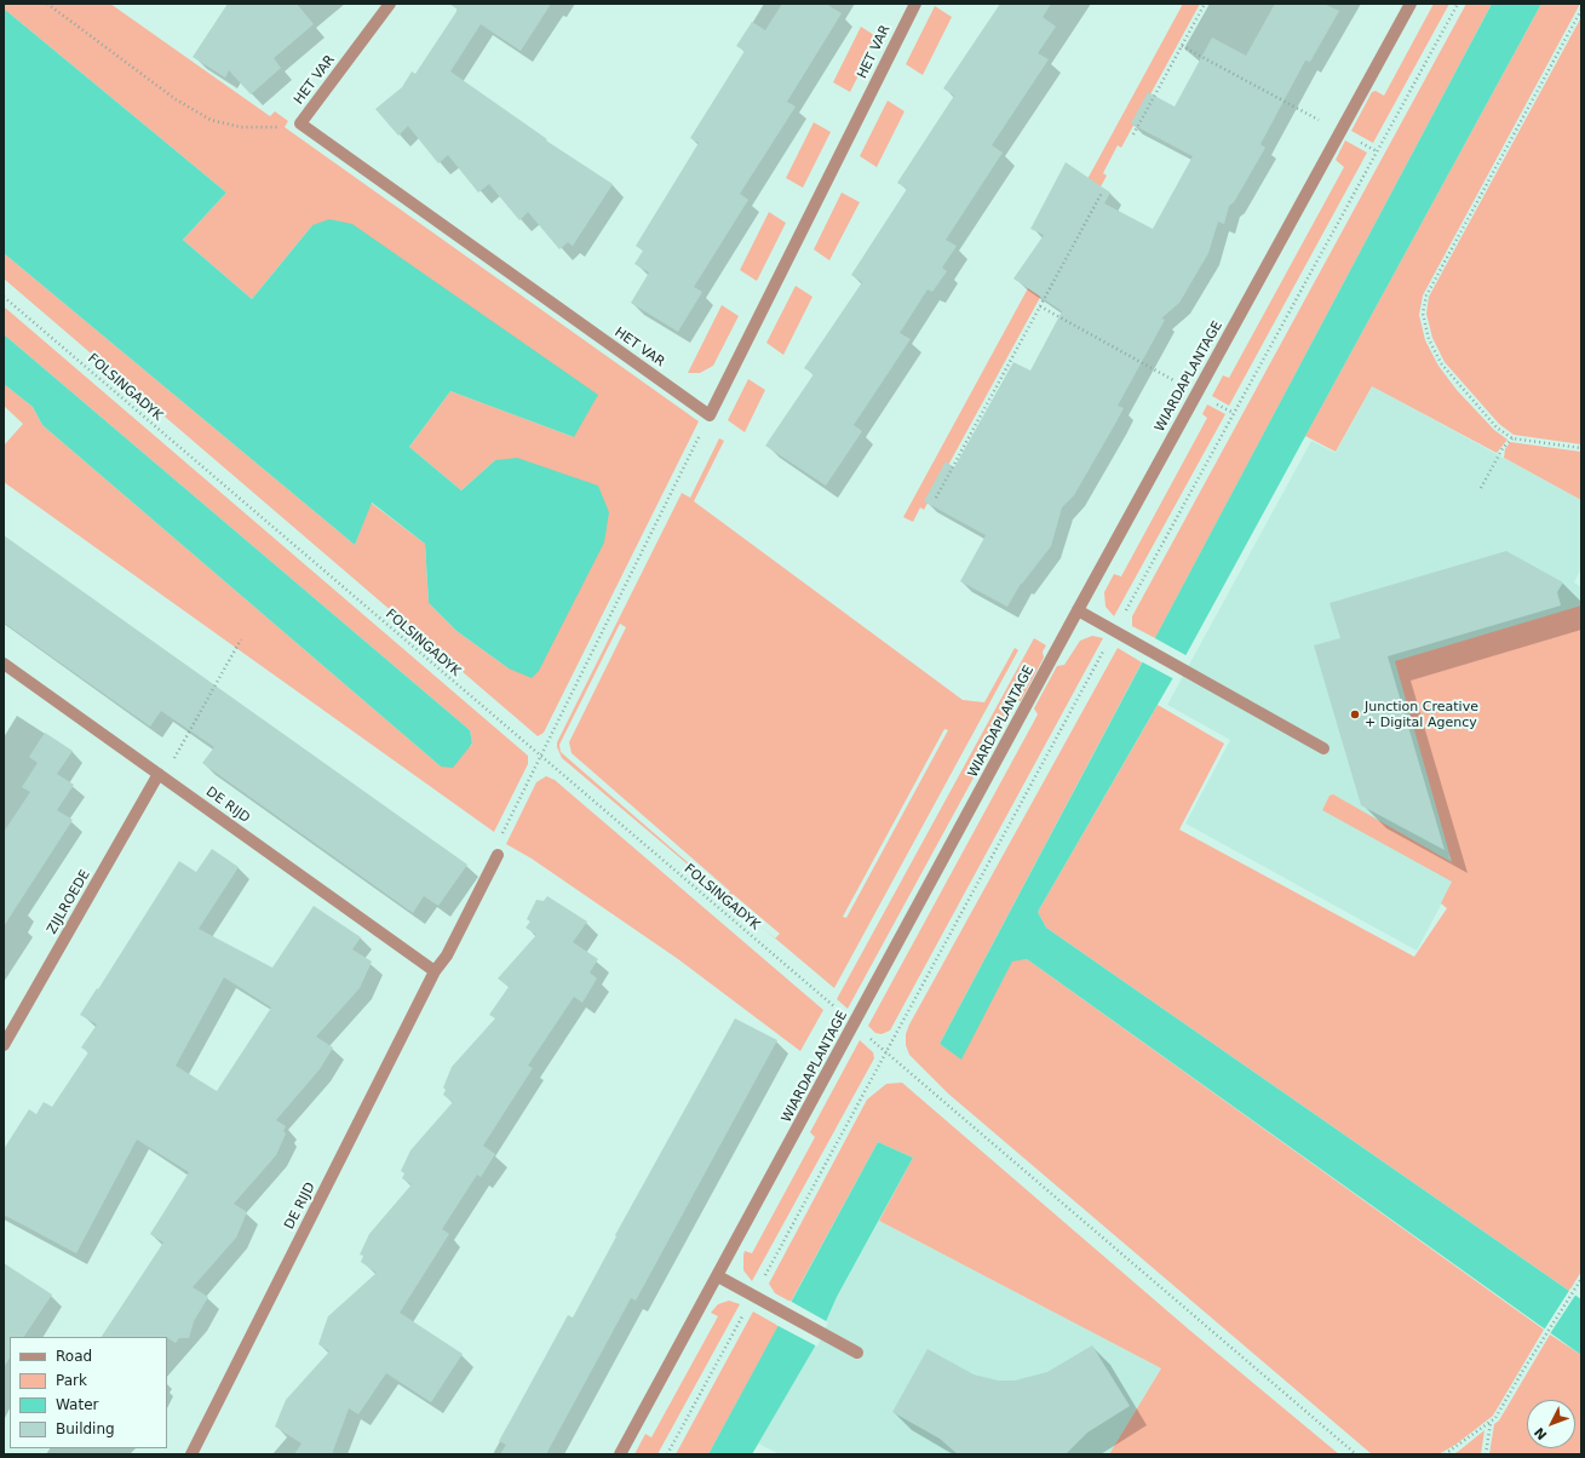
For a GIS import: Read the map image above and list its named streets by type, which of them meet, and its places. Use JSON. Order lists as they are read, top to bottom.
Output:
{
  "streets": {
    "street": [
      "HET VAR",
      "WIARDAPLANTAGE",
      "DE RIJD",
      "ZIJLROEDE"
    ],
    "path": ["FOLSINGADYK"]
  },
  "crossings": [
    ["DE RIJD", "ZIJLROEDE"]
  ],
  "places": ["Junction Creative + Digital Agency"],
  "legend": [
    "Road",
    "Park",
    "Water",
    "Building"
  ],
  "north": "bottom left"
}
